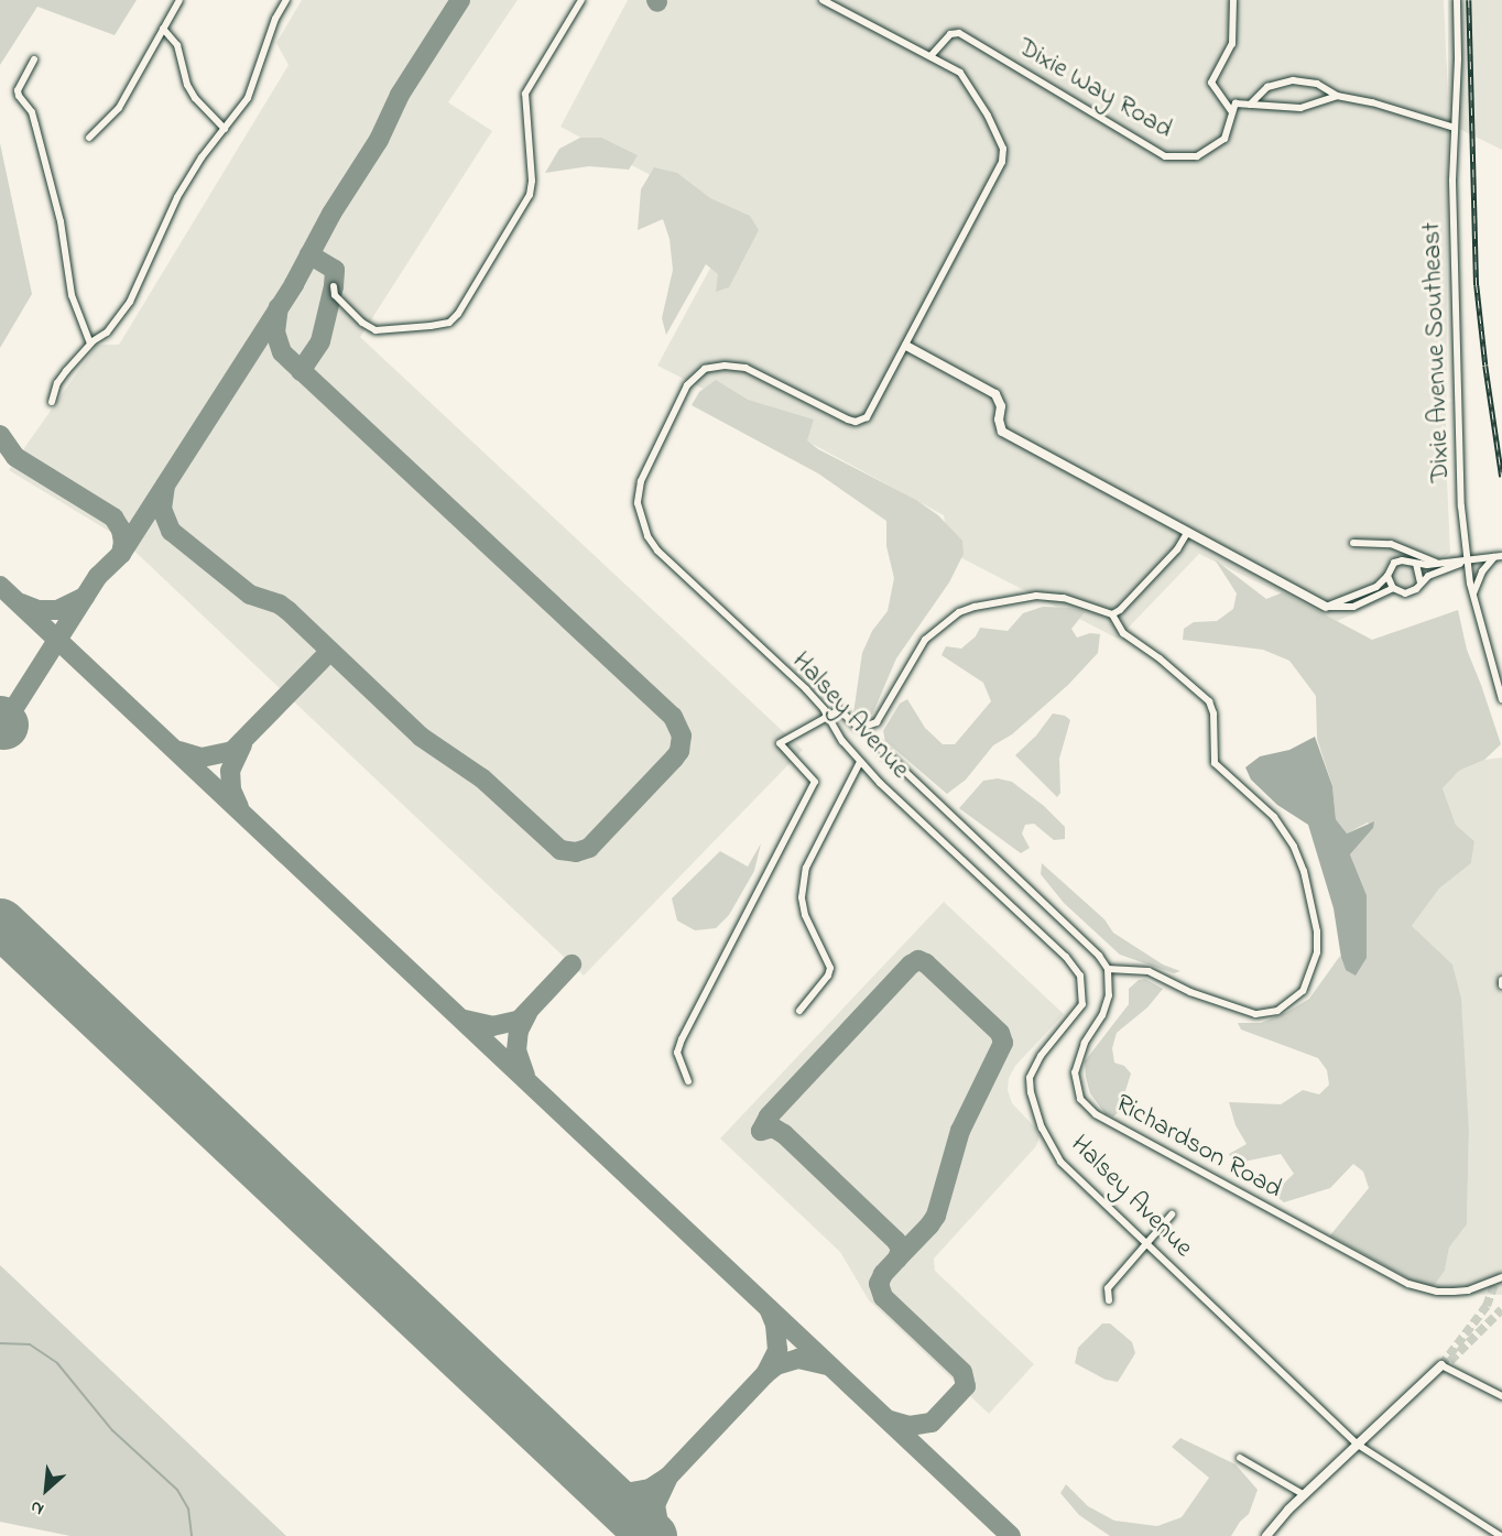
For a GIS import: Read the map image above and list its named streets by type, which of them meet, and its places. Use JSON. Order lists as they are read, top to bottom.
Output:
{
  "streets": {
    "street": [
      "Dixie Way Road",
      "Dixie Avenue Southeast",
      "Halsey Avenue",
      "Richardson Road"
    ]
  },
  "crossings": [
    ["Dixie Way Road", "Halsey Avenue"]
  ],
  "north": "bottom left"
}
